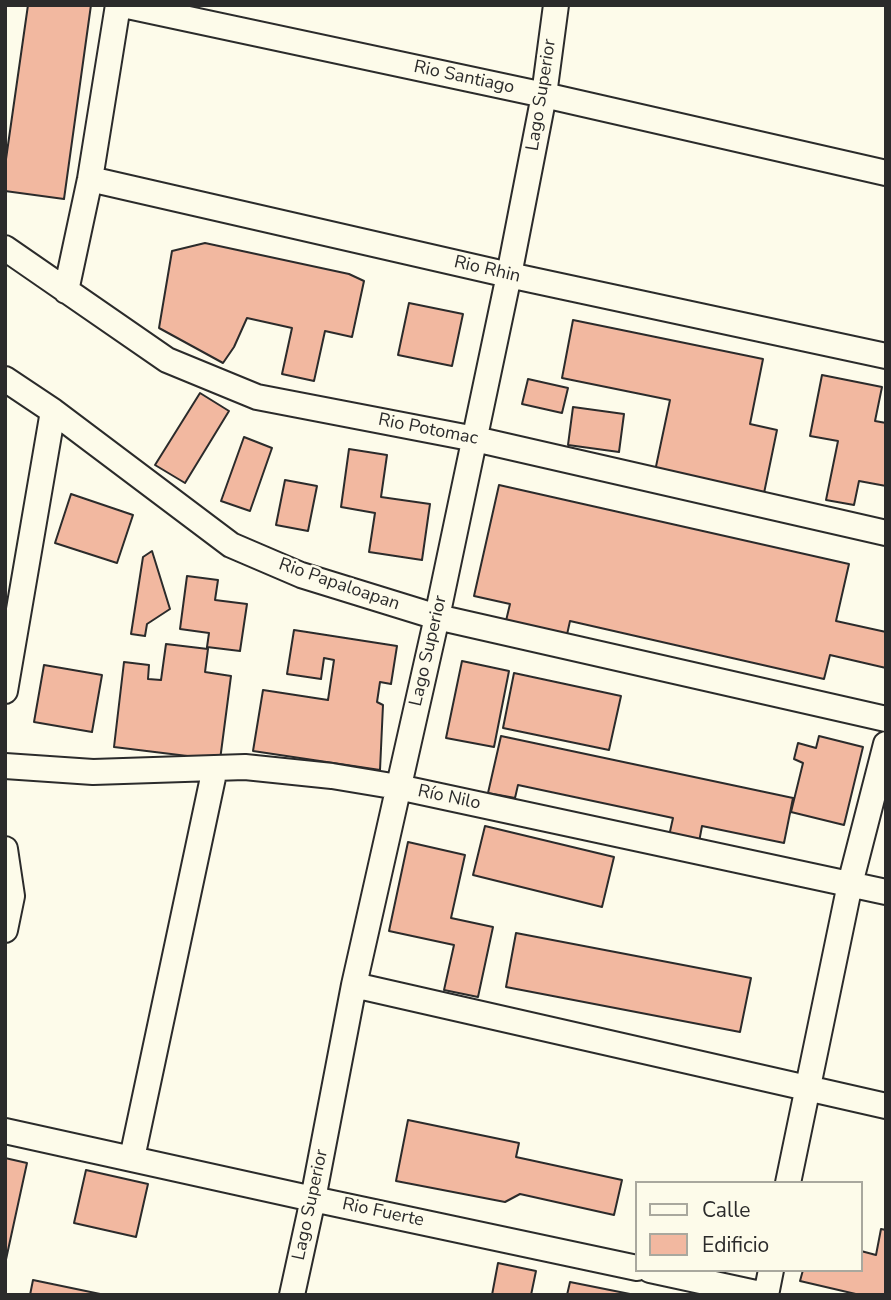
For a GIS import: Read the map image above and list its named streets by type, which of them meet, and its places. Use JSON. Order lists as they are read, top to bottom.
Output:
{
  "streets": {
    "street": [
      "Rio Santiago",
      "Lago Superior",
      "Rio Rhin",
      "Rio Potomac",
      "Rio Papaloapan",
      "Río Nilo",
      "Rio Fuerte"
    ]
  },
  "crossings": [
    ["Rio Santiago", "Lago Superior"],
    ["Lago Superior", "Rio Rhin"],
    ["Lago Superior", "Rio Potomac"],
    ["Lago Superior", "Rio Papaloapan"],
    ["Lago Superior", "Río Nilo"],
    ["Lago Superior", "Rio Fuerte"]
  ],
  "legend": ["Calle", "Edificio"]
}
